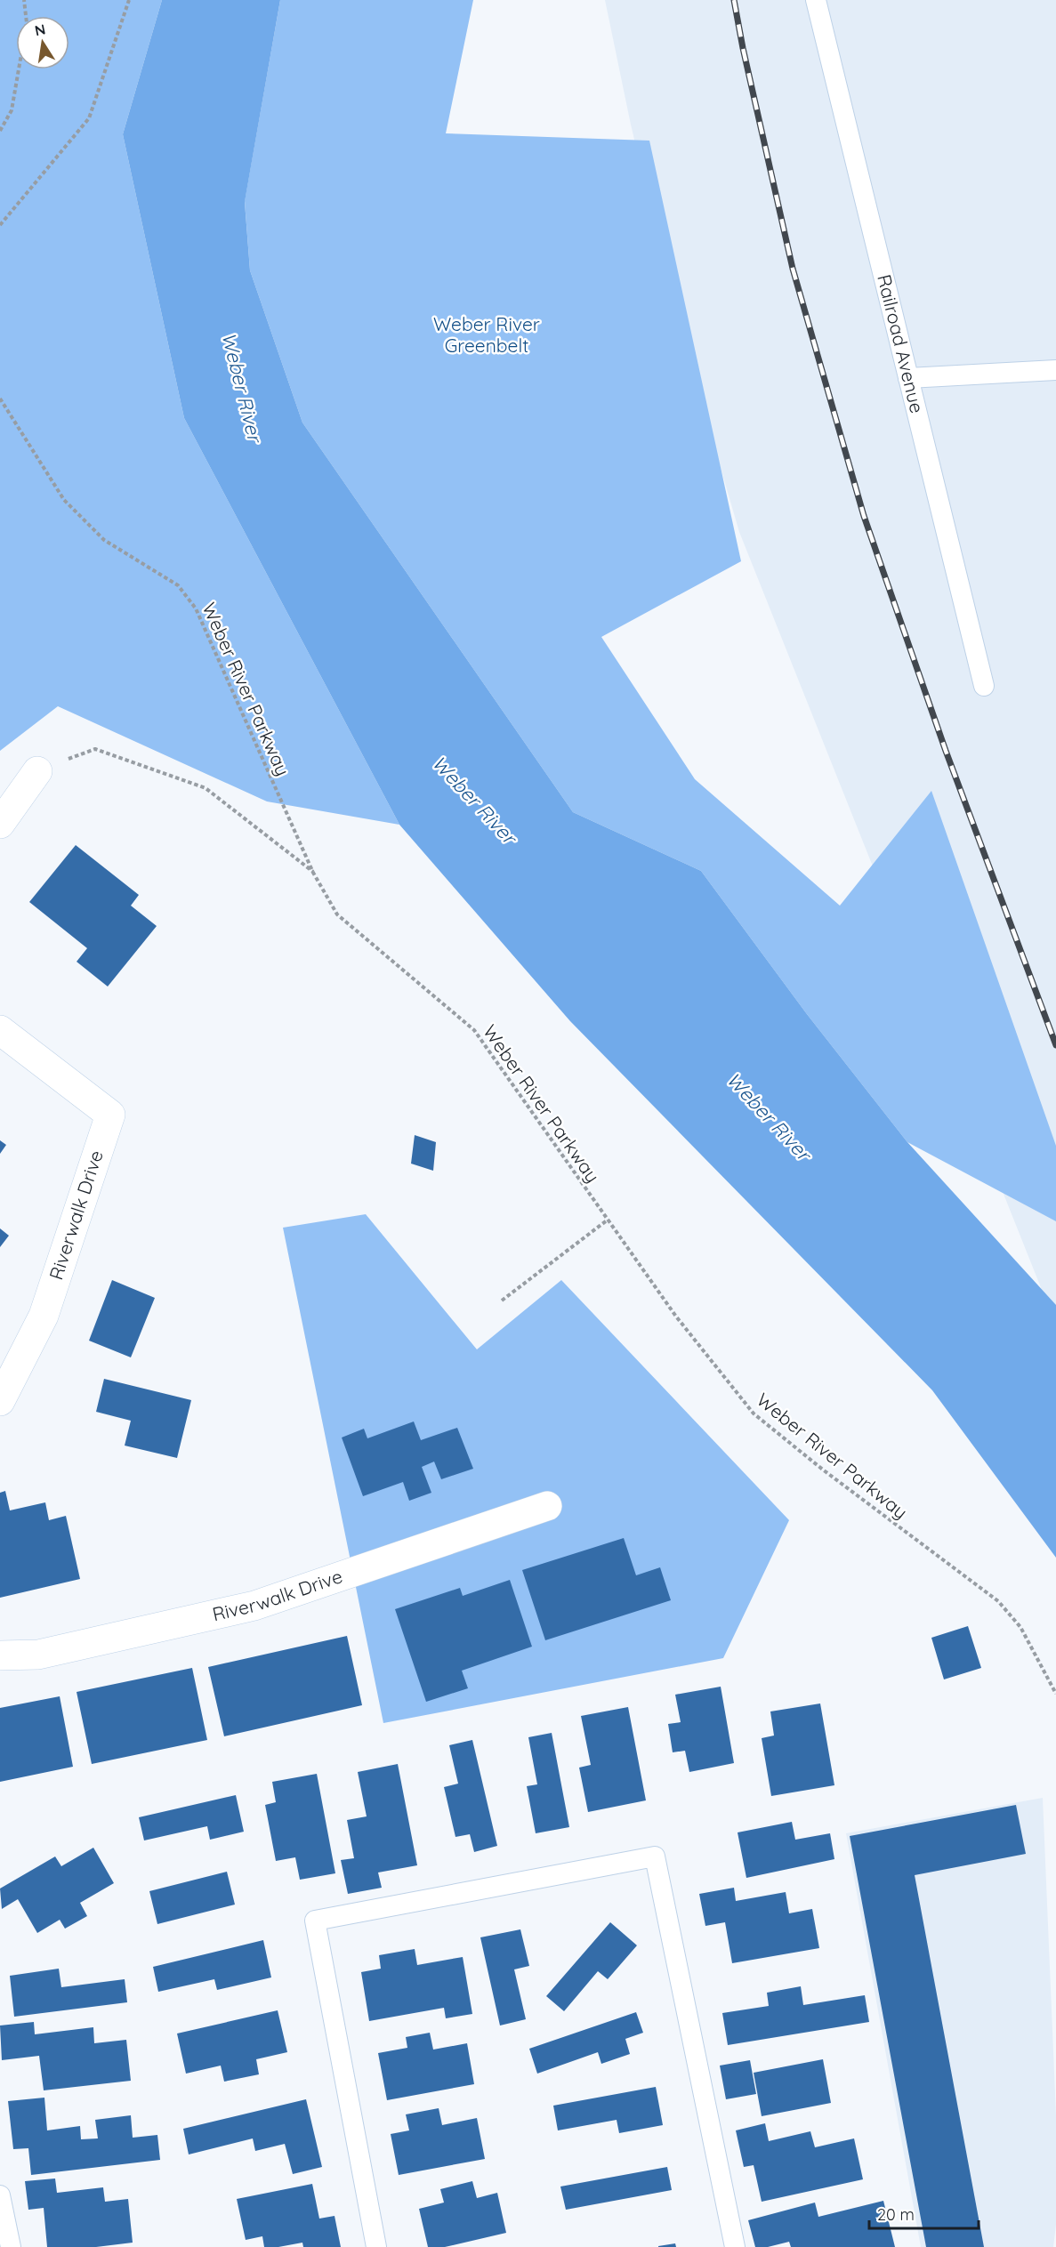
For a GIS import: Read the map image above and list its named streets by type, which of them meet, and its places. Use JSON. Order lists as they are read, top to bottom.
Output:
{
  "streets": {
    "street": ["Riverwalk Drive"],
    "lane": ["Railroad Avenue"],
    "path": ["Weber River Parkway"]
  },
  "water": ["Weber River"],
  "parks": ["Weber River Greenbelt"],
  "scale_bar": "20 m",
  "north": "top"
}
